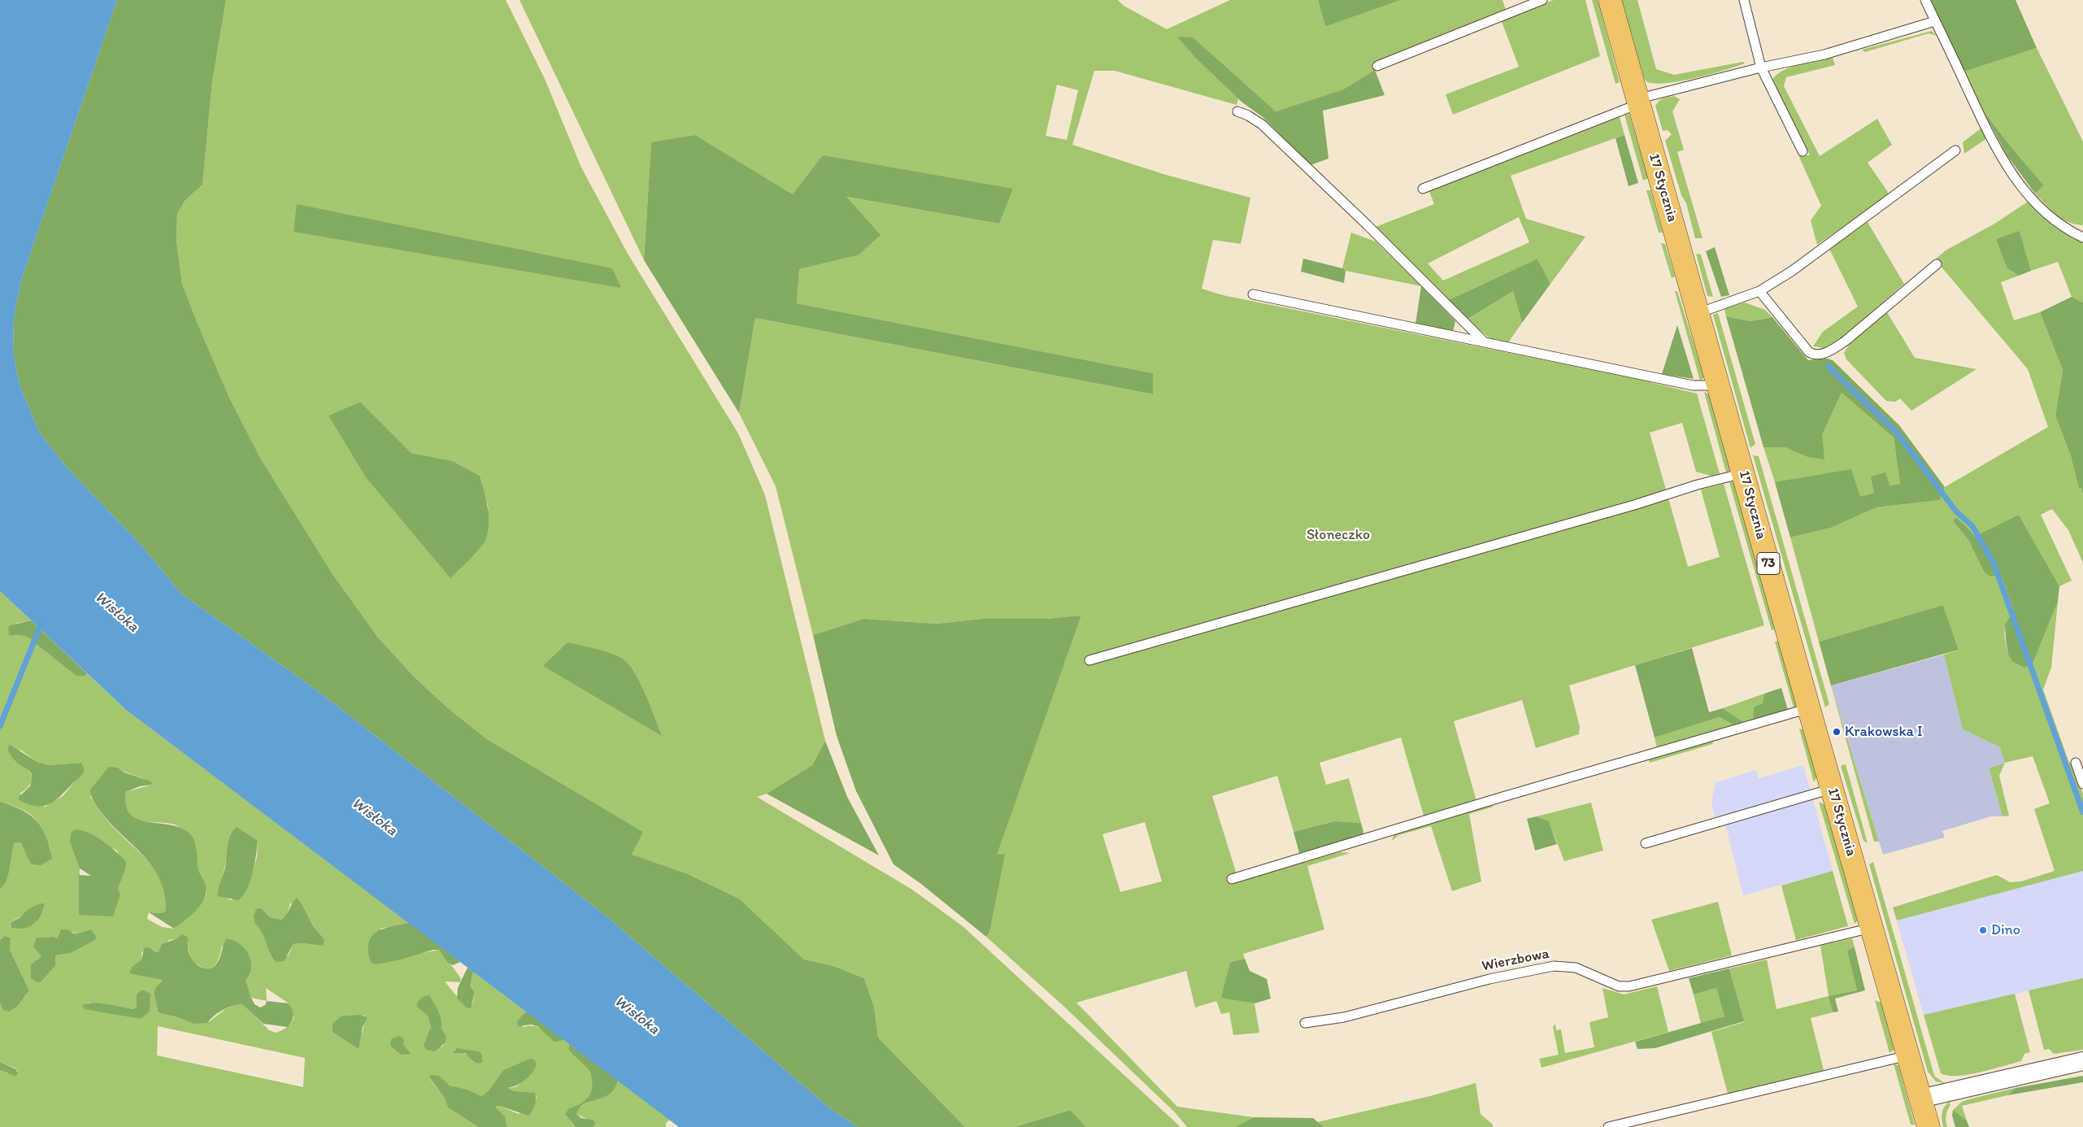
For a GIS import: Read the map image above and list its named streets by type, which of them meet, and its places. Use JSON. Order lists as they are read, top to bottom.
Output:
{
  "streets": {
    "main road": ["17 Stycznia", "73"],
    "lane": ["Wierzbowa"]
  },
  "crossings": [
    ["17 Stycznia", "Wierzbowa"]
  ],
  "water": ["Wisłoka"],
  "parks": ["Słoneczko"],
  "places": ["Krakowska I", "Dino"]
}
